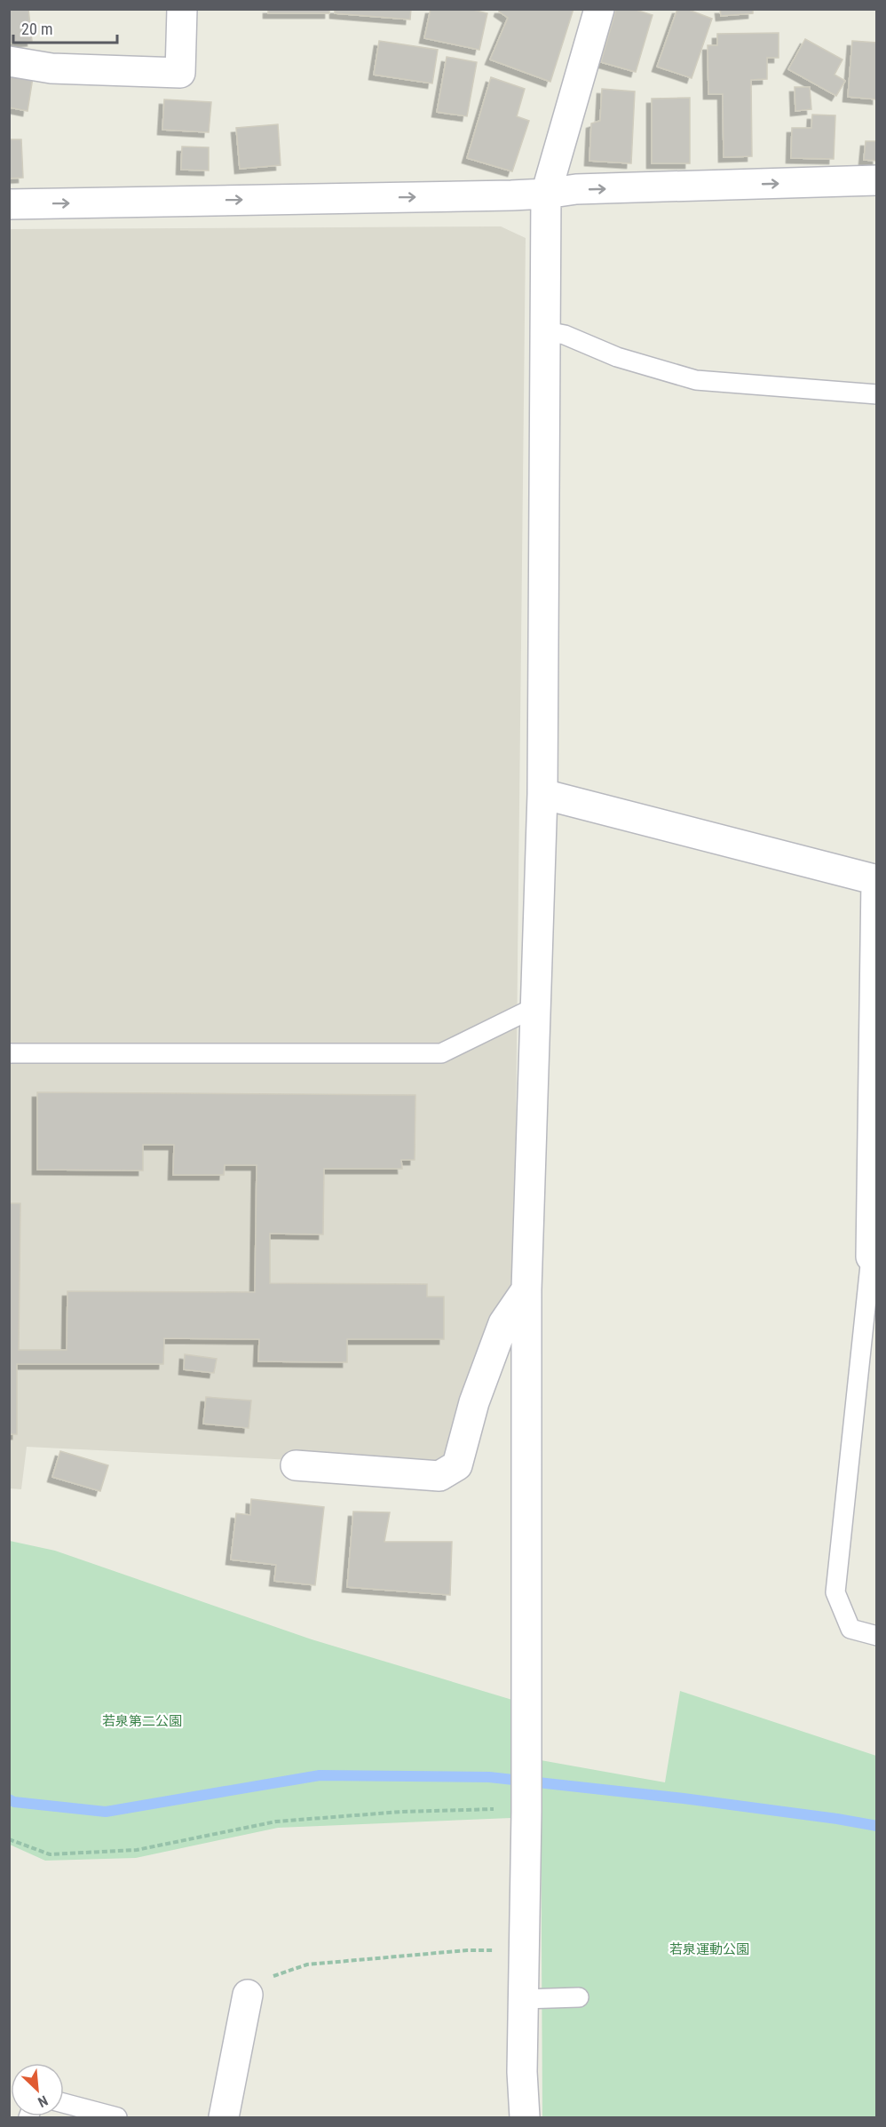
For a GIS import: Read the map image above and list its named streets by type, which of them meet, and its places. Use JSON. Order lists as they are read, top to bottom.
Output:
{
  "parks": ["若泉第二公園", "若泉運動公園"],
  "scale_bar": "20 m",
  "north": "bottom right"
}
